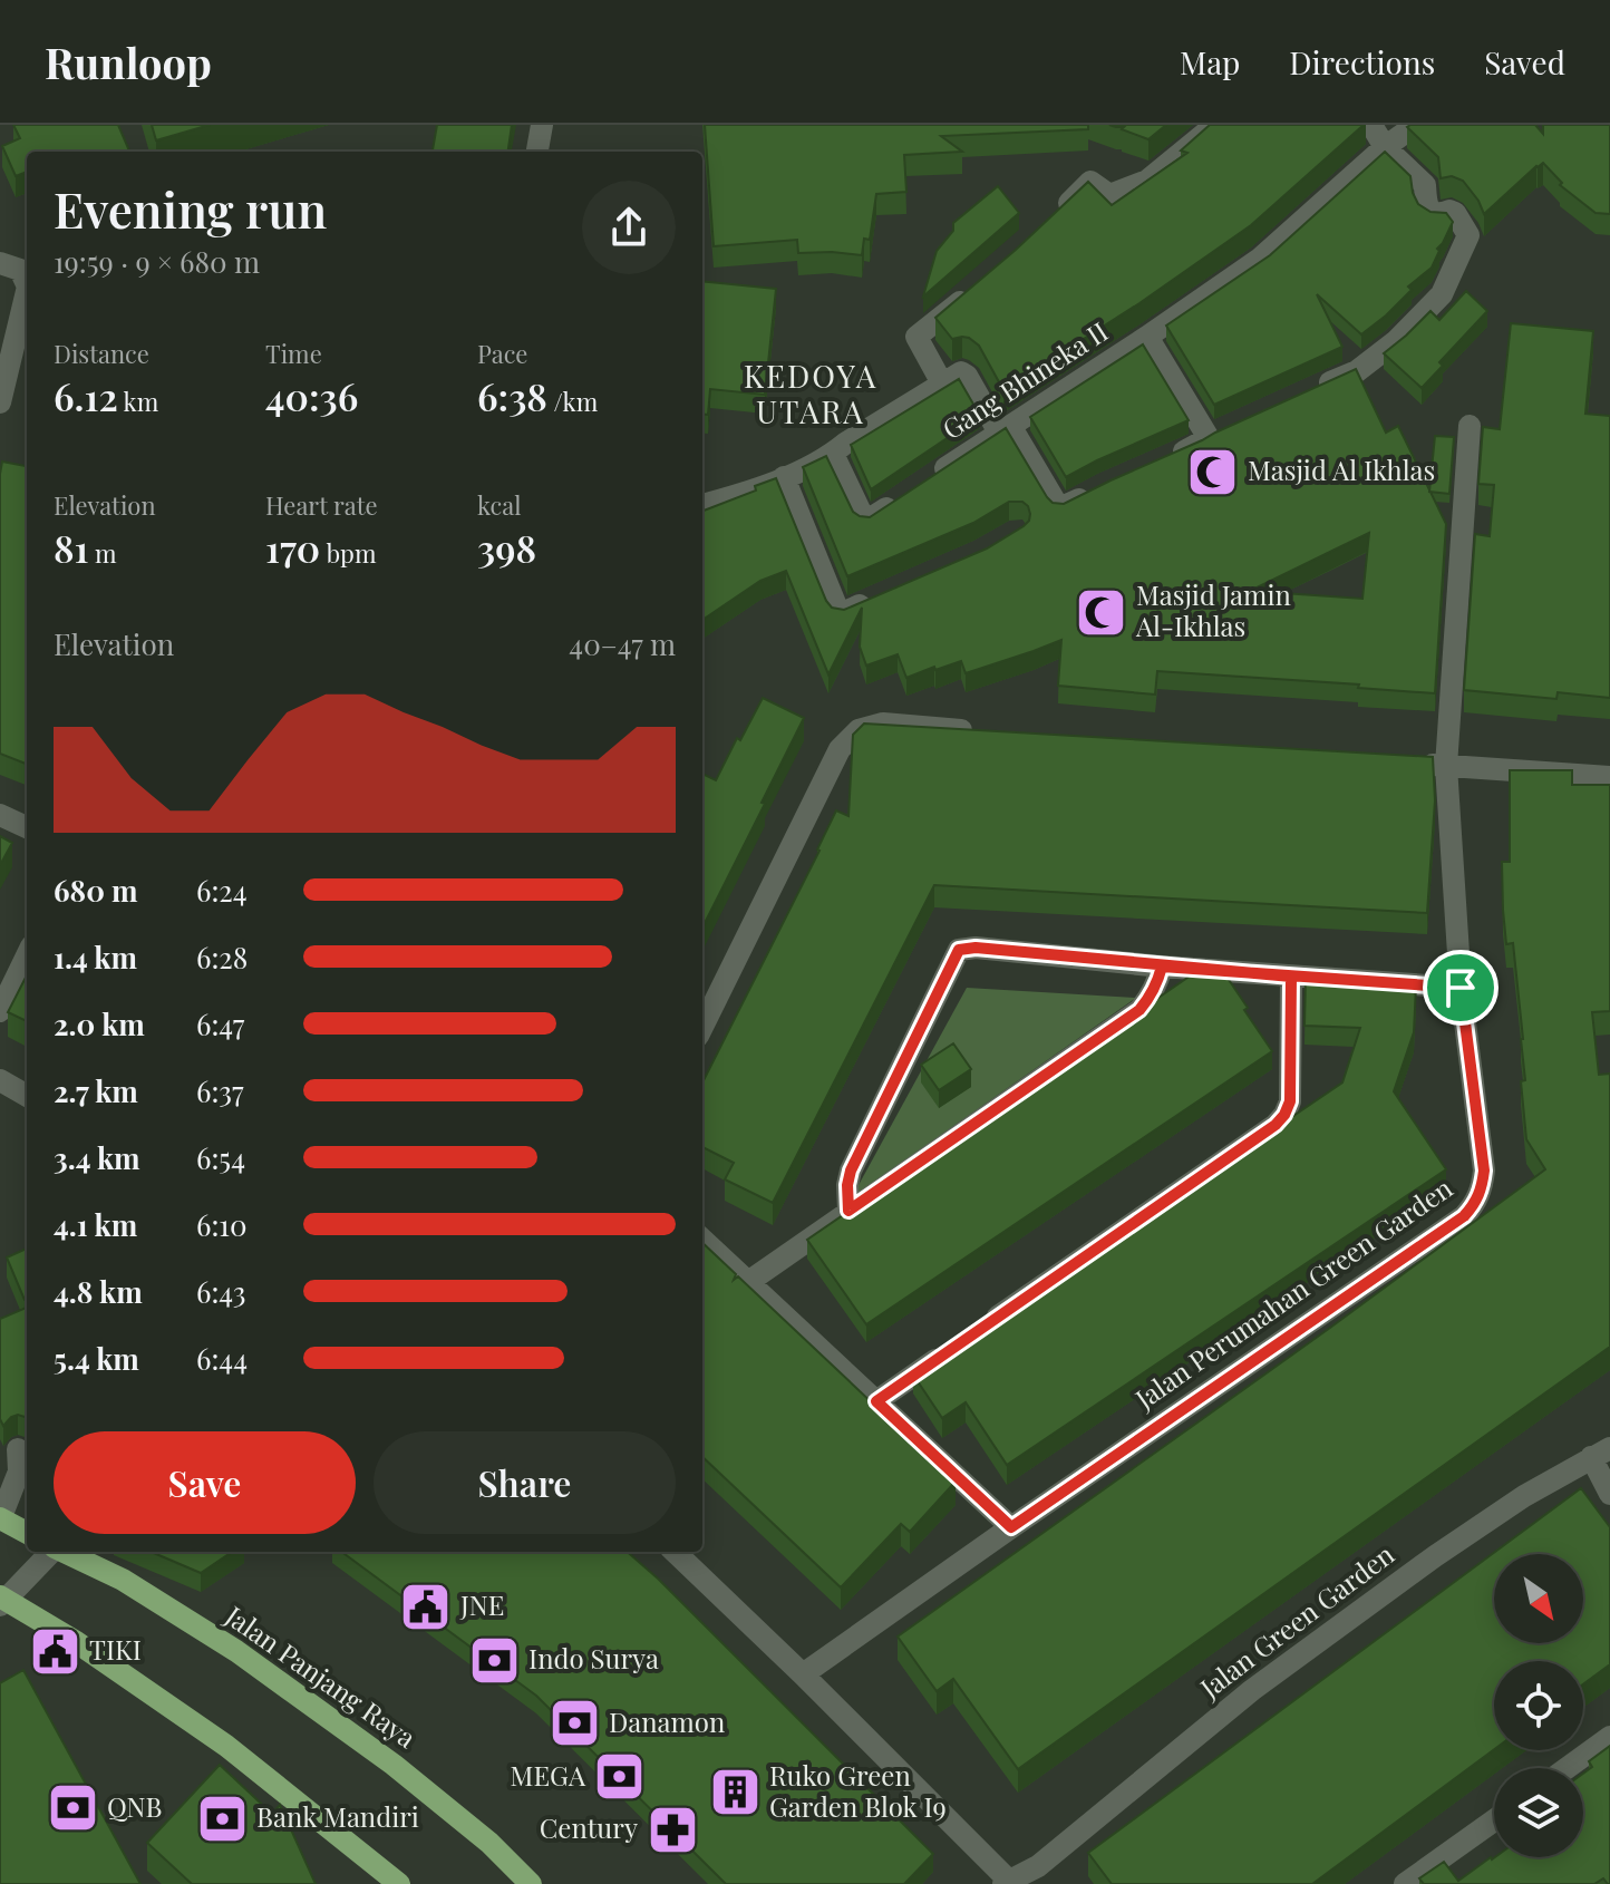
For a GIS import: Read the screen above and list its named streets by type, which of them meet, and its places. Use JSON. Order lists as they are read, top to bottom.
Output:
{
  "streets": {
    "main road": ["Jalan Panjang Raya"],
    "street": ["Gang Bhineka II", "Jalan Perumahan Green Garden", "Jalan Green Garden"]
  },
  "districts": ["KEDOYA UTARA"],
  "places": {
    "mosque": ["Masjid Al Ikhlas", "Masjid Jamin Al-Ikhlas"],
    "public building": ["JNE", "TIKI"],
    "bank": [
      "Indo Surya",
      "Danamon",
      "MEGA",
      "QNB",
      "Bank Mandiri"
    ],
    "building": ["Ruko Green Garden Blok I9"],
    "pharmacy": ["Century"]
  },
  "north": "bottom right",
  "page": {
    "header": "Runloop",
    "nav": ["Map", "Directions", "Saved"],
    "heading": ["Evening run", "19:59 · 9 × 680 m"],
    "stats": [
      ["Distance", "6.12 km"],
      ["Time", "40:36"],
      ["Pace", "6:38 /km"],
      ["Elevation", "81 m"],
      ["Heart rate", "170 bpm"],
      ["kcal", "398"]
    ],
    "chart": ["Elevation", "40–47 m"],
    "list": [
      {
        "name": "680 m",
        "note": "6:24"
      },
      {
        "name": "1.4 km",
        "note": "6:28"
      },
      {
        "name": "2.0 km",
        "note": "6:47"
      },
      {
        "name": "2.7 km",
        "note": "6:37"
      },
      {
        "name": "3.4 km",
        "note": "6:54"
      },
      {
        "name": "4.1 km",
        "note": "6:10"
      },
      {
        "name": "4.8 km",
        "note": "6:43"
      },
      {
        "name": "5.4 km",
        "note": "6:44"
      }
    ],
    "buttons": ["Save", "Share"]
  }
}
